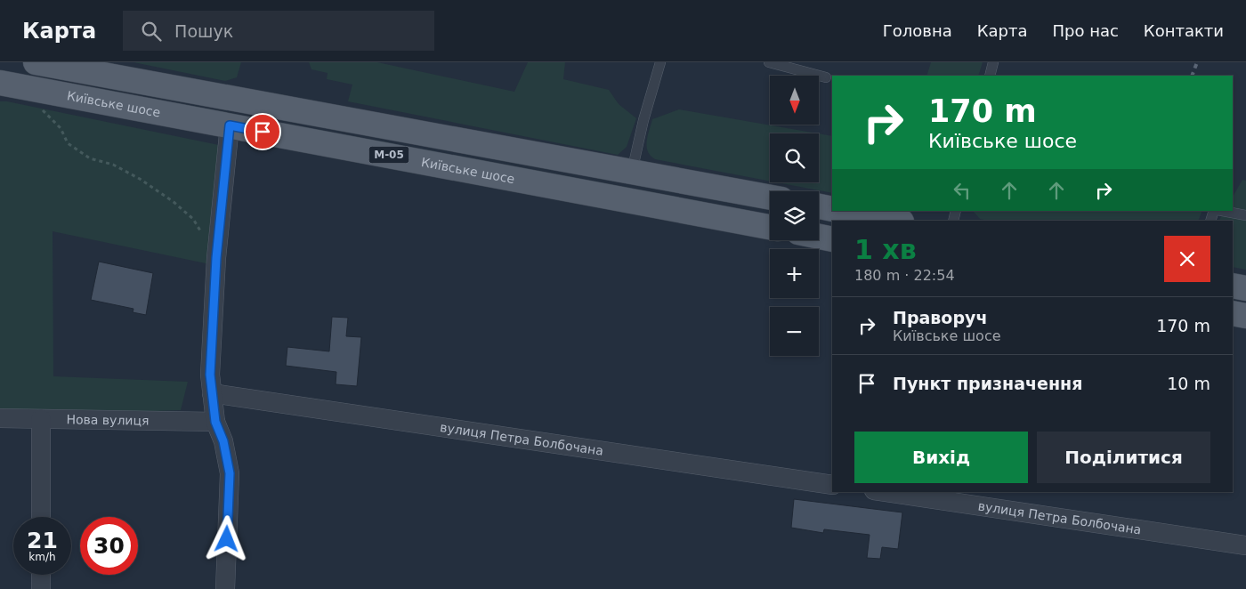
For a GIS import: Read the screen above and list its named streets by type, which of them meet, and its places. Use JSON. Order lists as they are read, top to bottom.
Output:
{
  "streets": {
    "main road": ["Київське шосе", "М-05"],
    "street": ["Нова вулиця", "вулиця Петра Болбочана"]
  },
  "north": "bottom",
  "page": {
    "header": "Карта",
    "search": "Пошук",
    "nav": [
      "Головна",
      "Карта",
      "Про нас",
      "Контакти"
    ],
    "map_buttons": ["+", "−"],
    "turn": ["170 m", "Київське шосе"],
    "heading": ["1 хв", "180 m · 22:54"],
    "list": [
      {
        "name": "Праворуч",
        "note": "Київське шосе",
        "value": "170 m"
      },
      {
        "name": "Пункт призначення",
        "value": "10 m"
      }
    ],
    "buttons": ["Вихід", "Поділитися"],
    "speed": "21 km/h",
    "limit": "30"
  }
}
